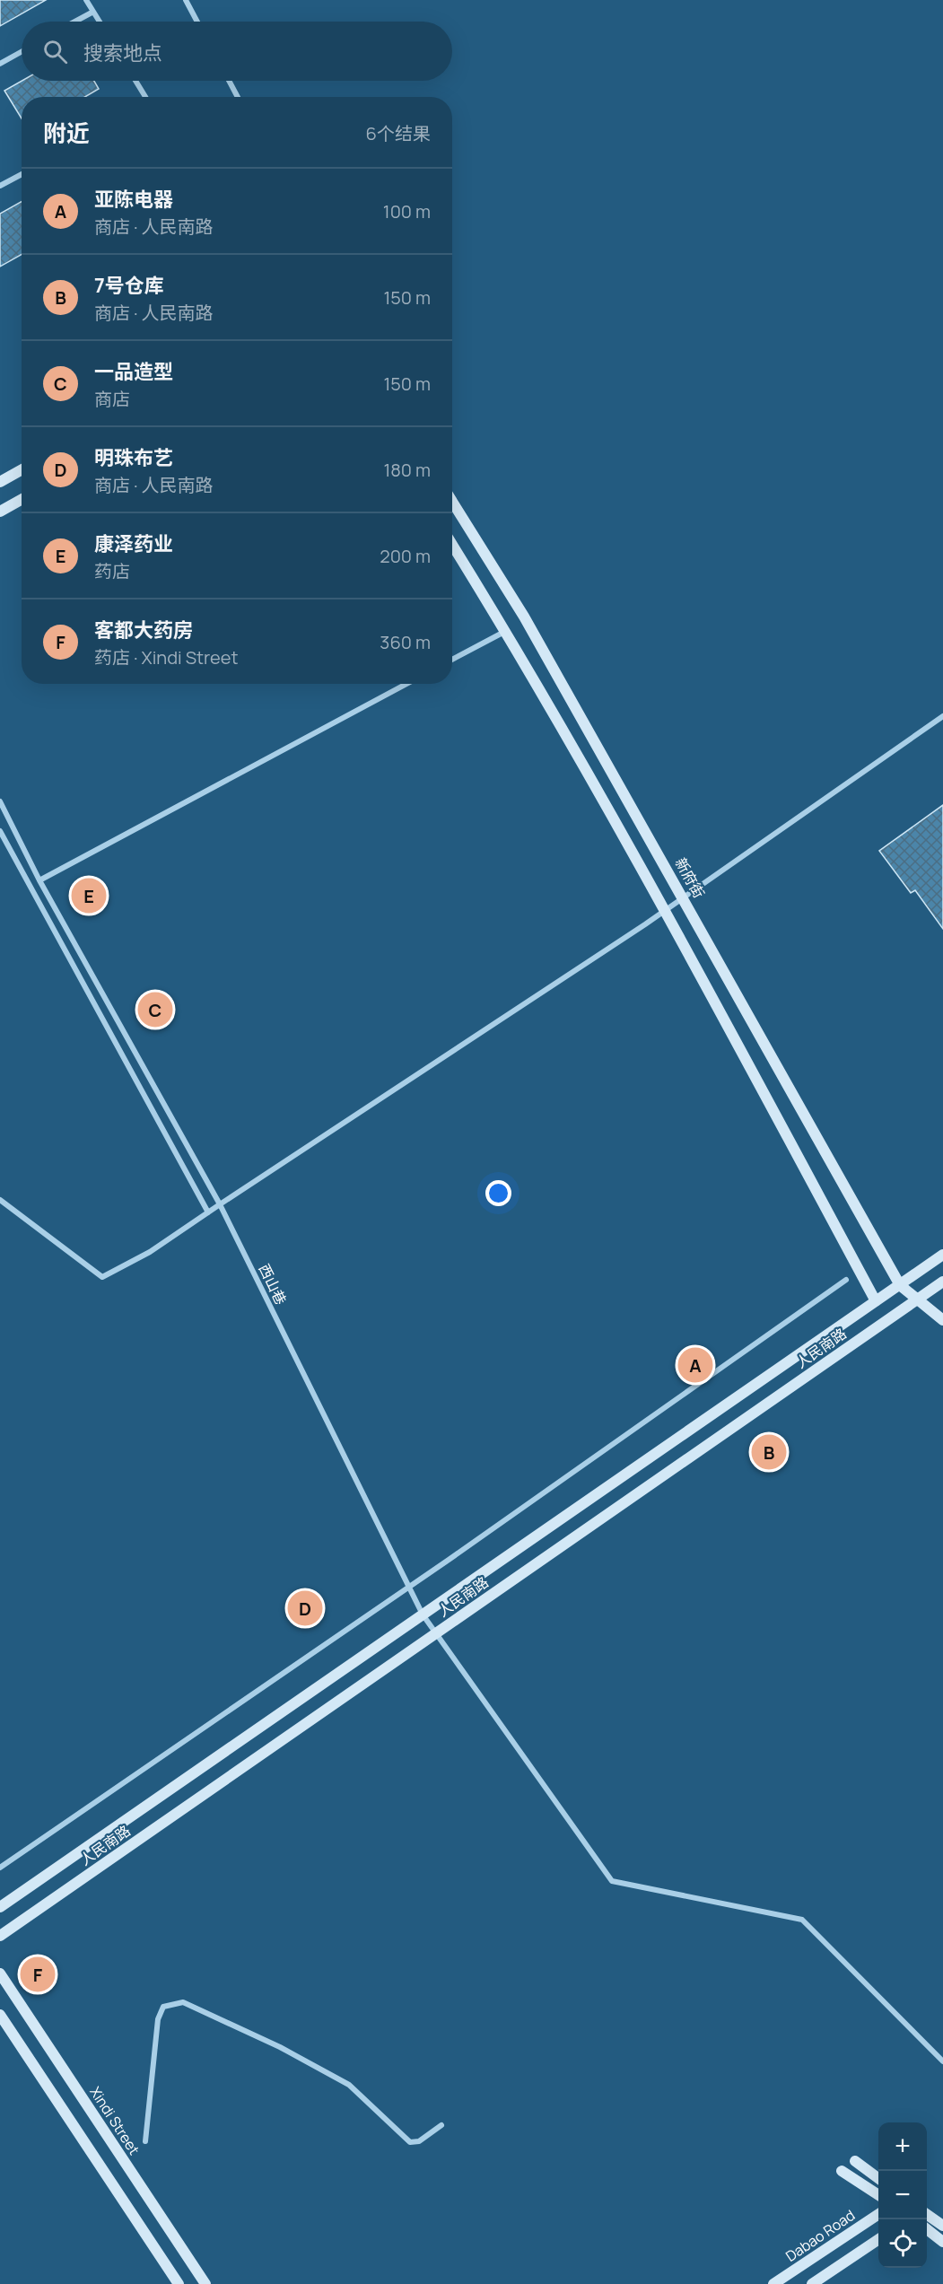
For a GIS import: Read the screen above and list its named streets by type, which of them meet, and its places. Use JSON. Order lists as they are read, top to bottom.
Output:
{
  "streets": {
    "street": [
      "新府街",
      "西山巷",
      "人民南路",
      "Xindi Street",
      "Dabao Road"
    ]
  },
  "crossings": [
    ["新府街", "人民南路"],
    ["西山巷", "人民南路"]
  ],
  "page": {
    "search": "搜索地点",
    "heading": ["附近", "6个结果"],
    "list": [
      {
        "mark": "A",
        "name": "亚陈电器",
        "note": "商店 · 人民南路",
        "value": "100 m"
      },
      {
        "mark": "B",
        "name": "7号仓库",
        "note": "商店 · 人民南路",
        "value": "150 m"
      },
      {
        "mark": "C",
        "name": "一品造型",
        "note": "商店",
        "value": "150 m"
      },
      {
        "mark": "D",
        "name": "明珠布艺",
        "note": "商店 · 人民南路",
        "value": "180 m"
      },
      {
        "mark": "E",
        "name": "康泽药业",
        "note": "药店",
        "value": "200 m"
      },
      {
        "mark": "F",
        "name": "客都大药房",
        "note": "药店 · Xindi Street",
        "value": "360 m"
      }
    ],
    "pins": [
      "E",
      "C",
      "A",
      "B",
      "D",
      "F"
    ],
    "map_buttons": ["+", "−"]
  }
}
